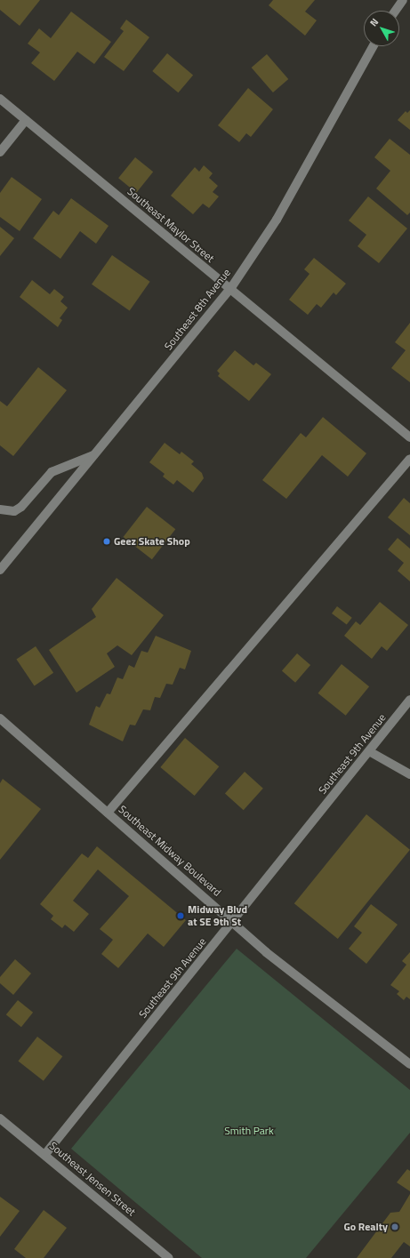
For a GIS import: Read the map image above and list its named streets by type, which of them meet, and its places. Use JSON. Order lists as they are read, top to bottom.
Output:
{
  "streets": {
    "street": [
      "Southeast Maylor Street",
      "Southeast 8th Avenue",
      "Southeast 9th Avenue",
      "Southeast Midway Boulevard",
      "Southeast Jensen Street"
    ]
  },
  "crossings": [
    ["Southeast Maylor Street", "Southeast 8th Avenue"],
    ["Southeast 9th Avenue", "Southeast Midway Boulevard"],
    ["Southeast 9th Avenue", "Southeast Jensen Street"]
  ],
  "parks": ["Smith Park"],
  "places": ["Geez Skate Shop", "Midway Blvd at SE 9th St", "Go Realty"],
  "north": "top left"
}
